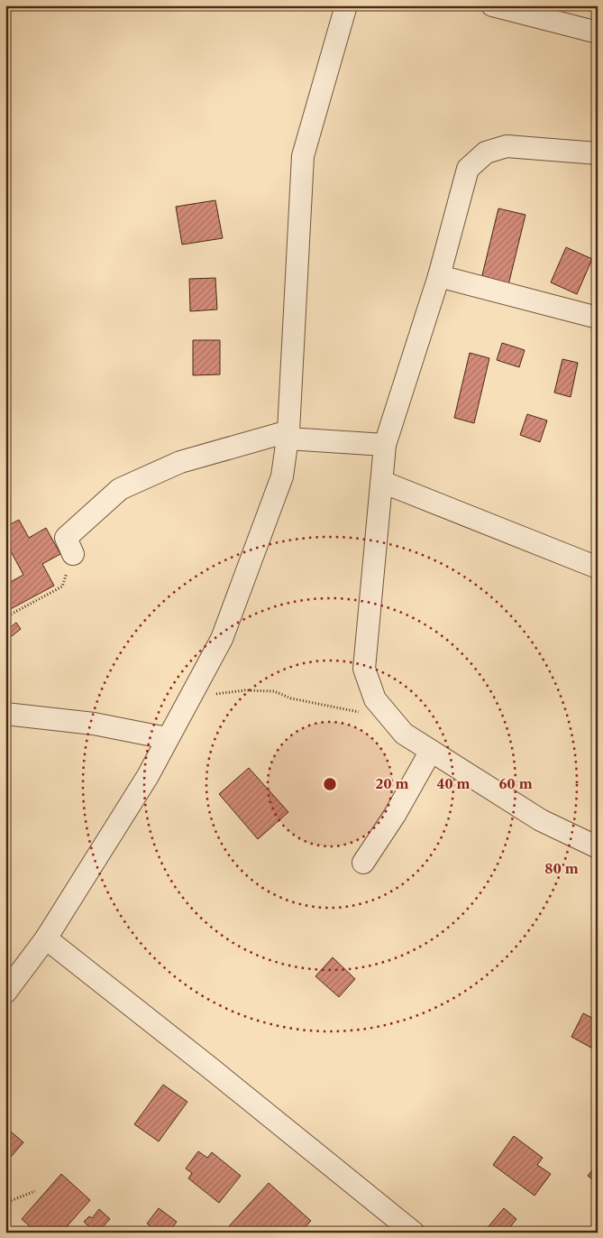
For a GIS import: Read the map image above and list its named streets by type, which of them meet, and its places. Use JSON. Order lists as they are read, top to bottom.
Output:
{
  "rings": [
    "20 m",
    "40 m",
    "60 m",
    "80 m"
  ]
}
